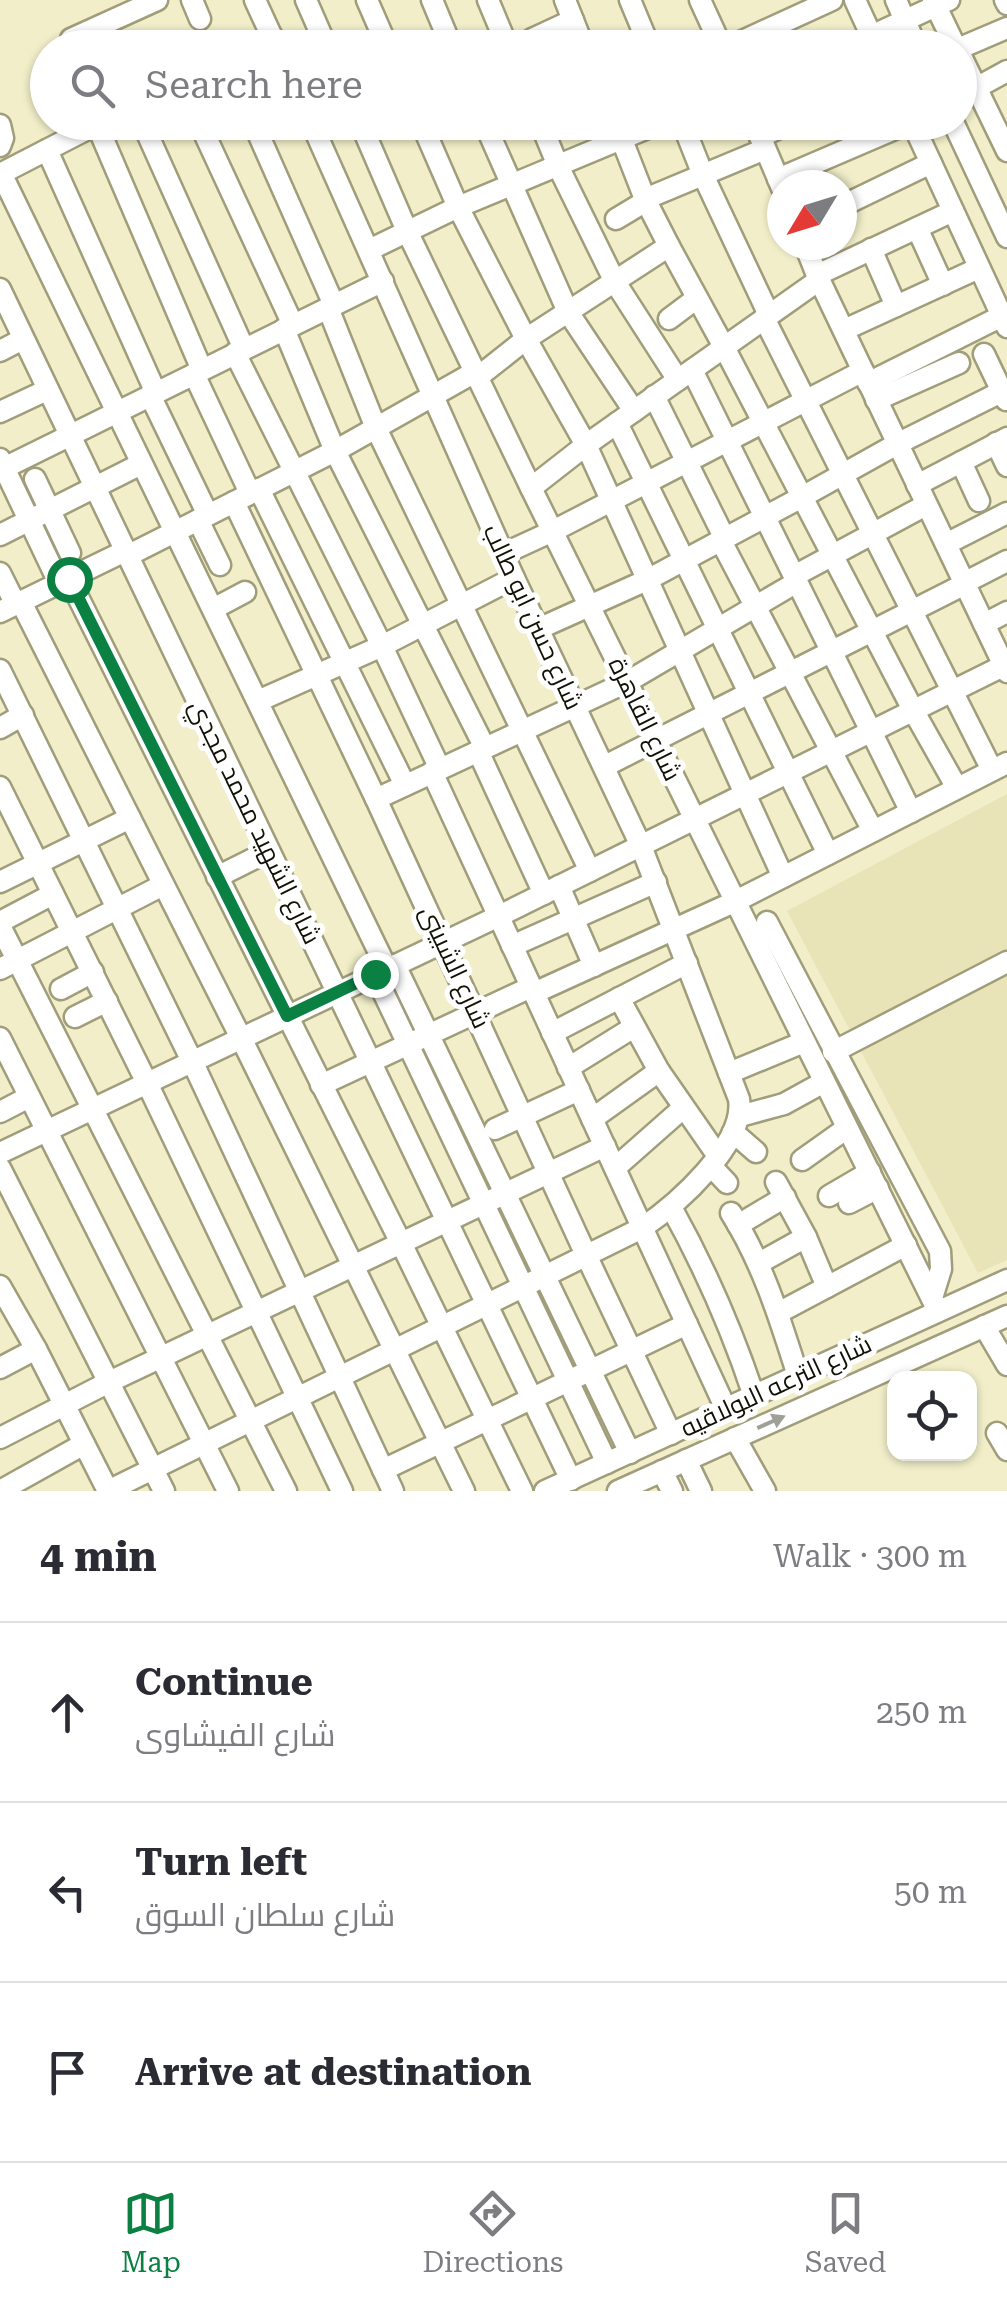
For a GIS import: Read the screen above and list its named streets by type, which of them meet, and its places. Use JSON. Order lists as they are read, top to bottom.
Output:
{
  "streets": {
    "street": [
      "شارع حسن ابو طالب",
      "شارع القاهرة",
      "شارع الشهيد محمد مجدي",
      "شارع الشبينى",
      "شارع الترعه البولاقيه"
    ]
  },
  "crossings": [
    ["شارع القاهرة", "شارع الترعه البولاقيه"],
    ["شارع الشهيد محمد مجدي", "شارع الترعه البولاقيه"],
    ["شارع الشبينى", "شارع الترعه البولاقيه"]
  ],
  "north": "bottom left",
  "page": {
    "search": "Search here",
    "heading": ["4 min", "Walk · 300 m"],
    "list": [
      ["Continue", "شارع الفيشاوى", "250 m"],
      ["Turn left", "شارع سلطان السوق", "50 m"],
      "Arrive at destination"
    ],
    "nav": ["Map", "Directions", "Saved"]
  }
}
